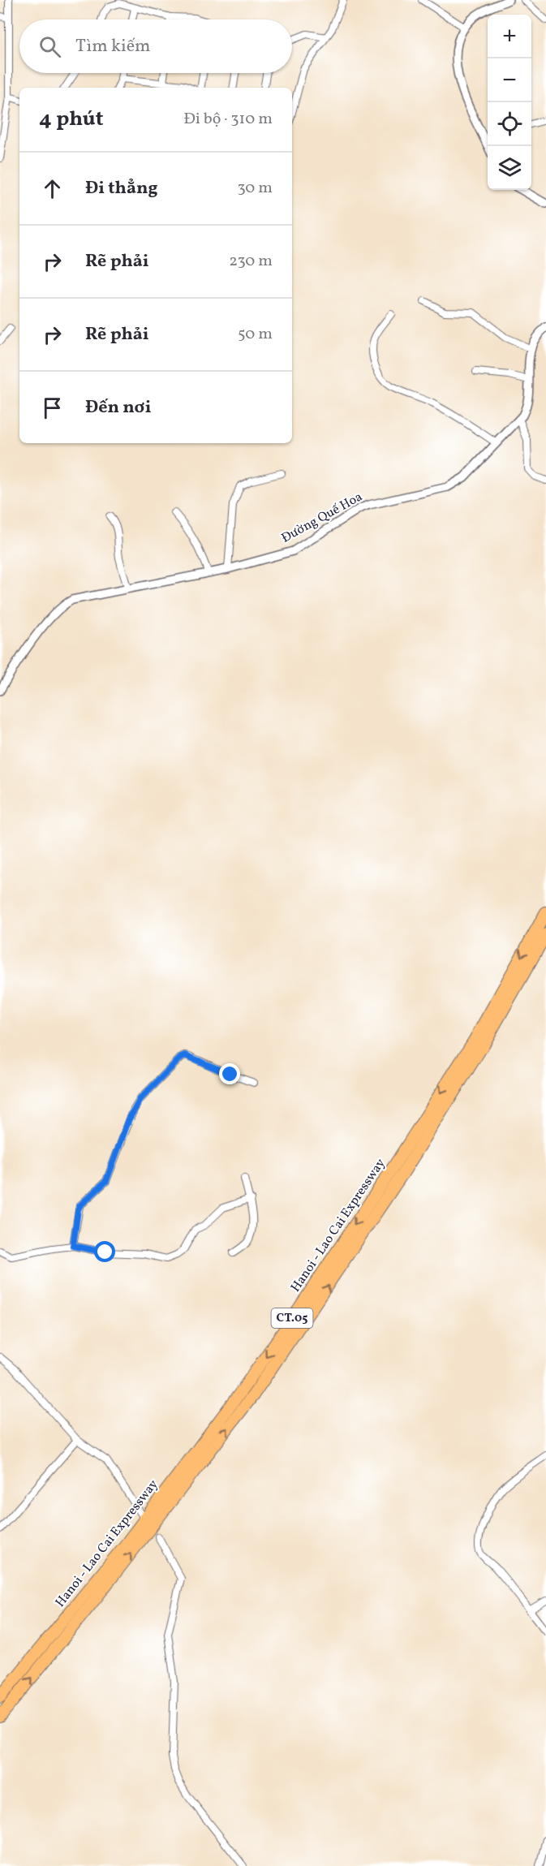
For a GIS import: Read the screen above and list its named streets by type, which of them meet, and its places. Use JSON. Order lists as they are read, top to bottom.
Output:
{
  "streets": {
    "highway": ["Hanoi - Lao Cai Expressway", "CT.05"],
    "street": ["Đường Quế Hoa"]
  },
  "page": {
    "map_buttons": ["+", "−"],
    "search": "Tìm kiếm",
    "heading": ["4 phút", "Đi bộ · 310 m"],
    "list": [
      ["Đi thẳng", "30 m"],
      ["Rẽ phải", "230 m"],
      ["Rẽ phải", "50 m"],
      "Đến nơi"
    ]
  }
}
